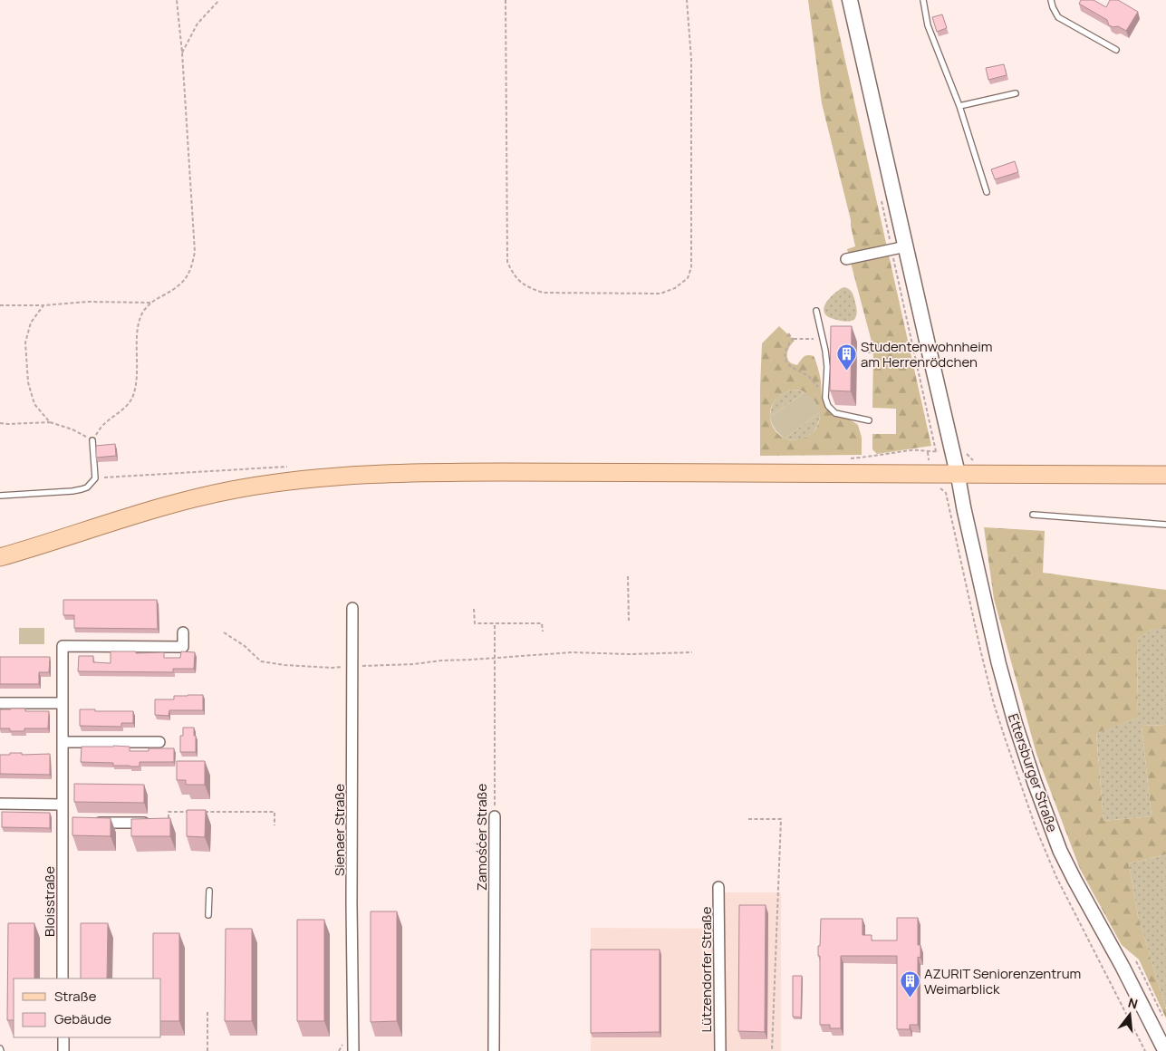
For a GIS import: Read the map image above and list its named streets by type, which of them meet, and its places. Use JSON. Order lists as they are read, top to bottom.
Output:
{
  "streets": {
    "street": [
      "Ettersburger Straße",
      "Sienaer Straße",
      "Zamośćer Straße",
      "Bloisstraße",
      "Lützendorfer Straße"
    ]
  },
  "places": {
    "building": ["Studentenwohnheim am Herrenrödchen", "AZURIT Seniorenzentrum Weimarblick"]
  },
  "legend": ["Straße", "Gebäude"],
  "north": "top"
}
